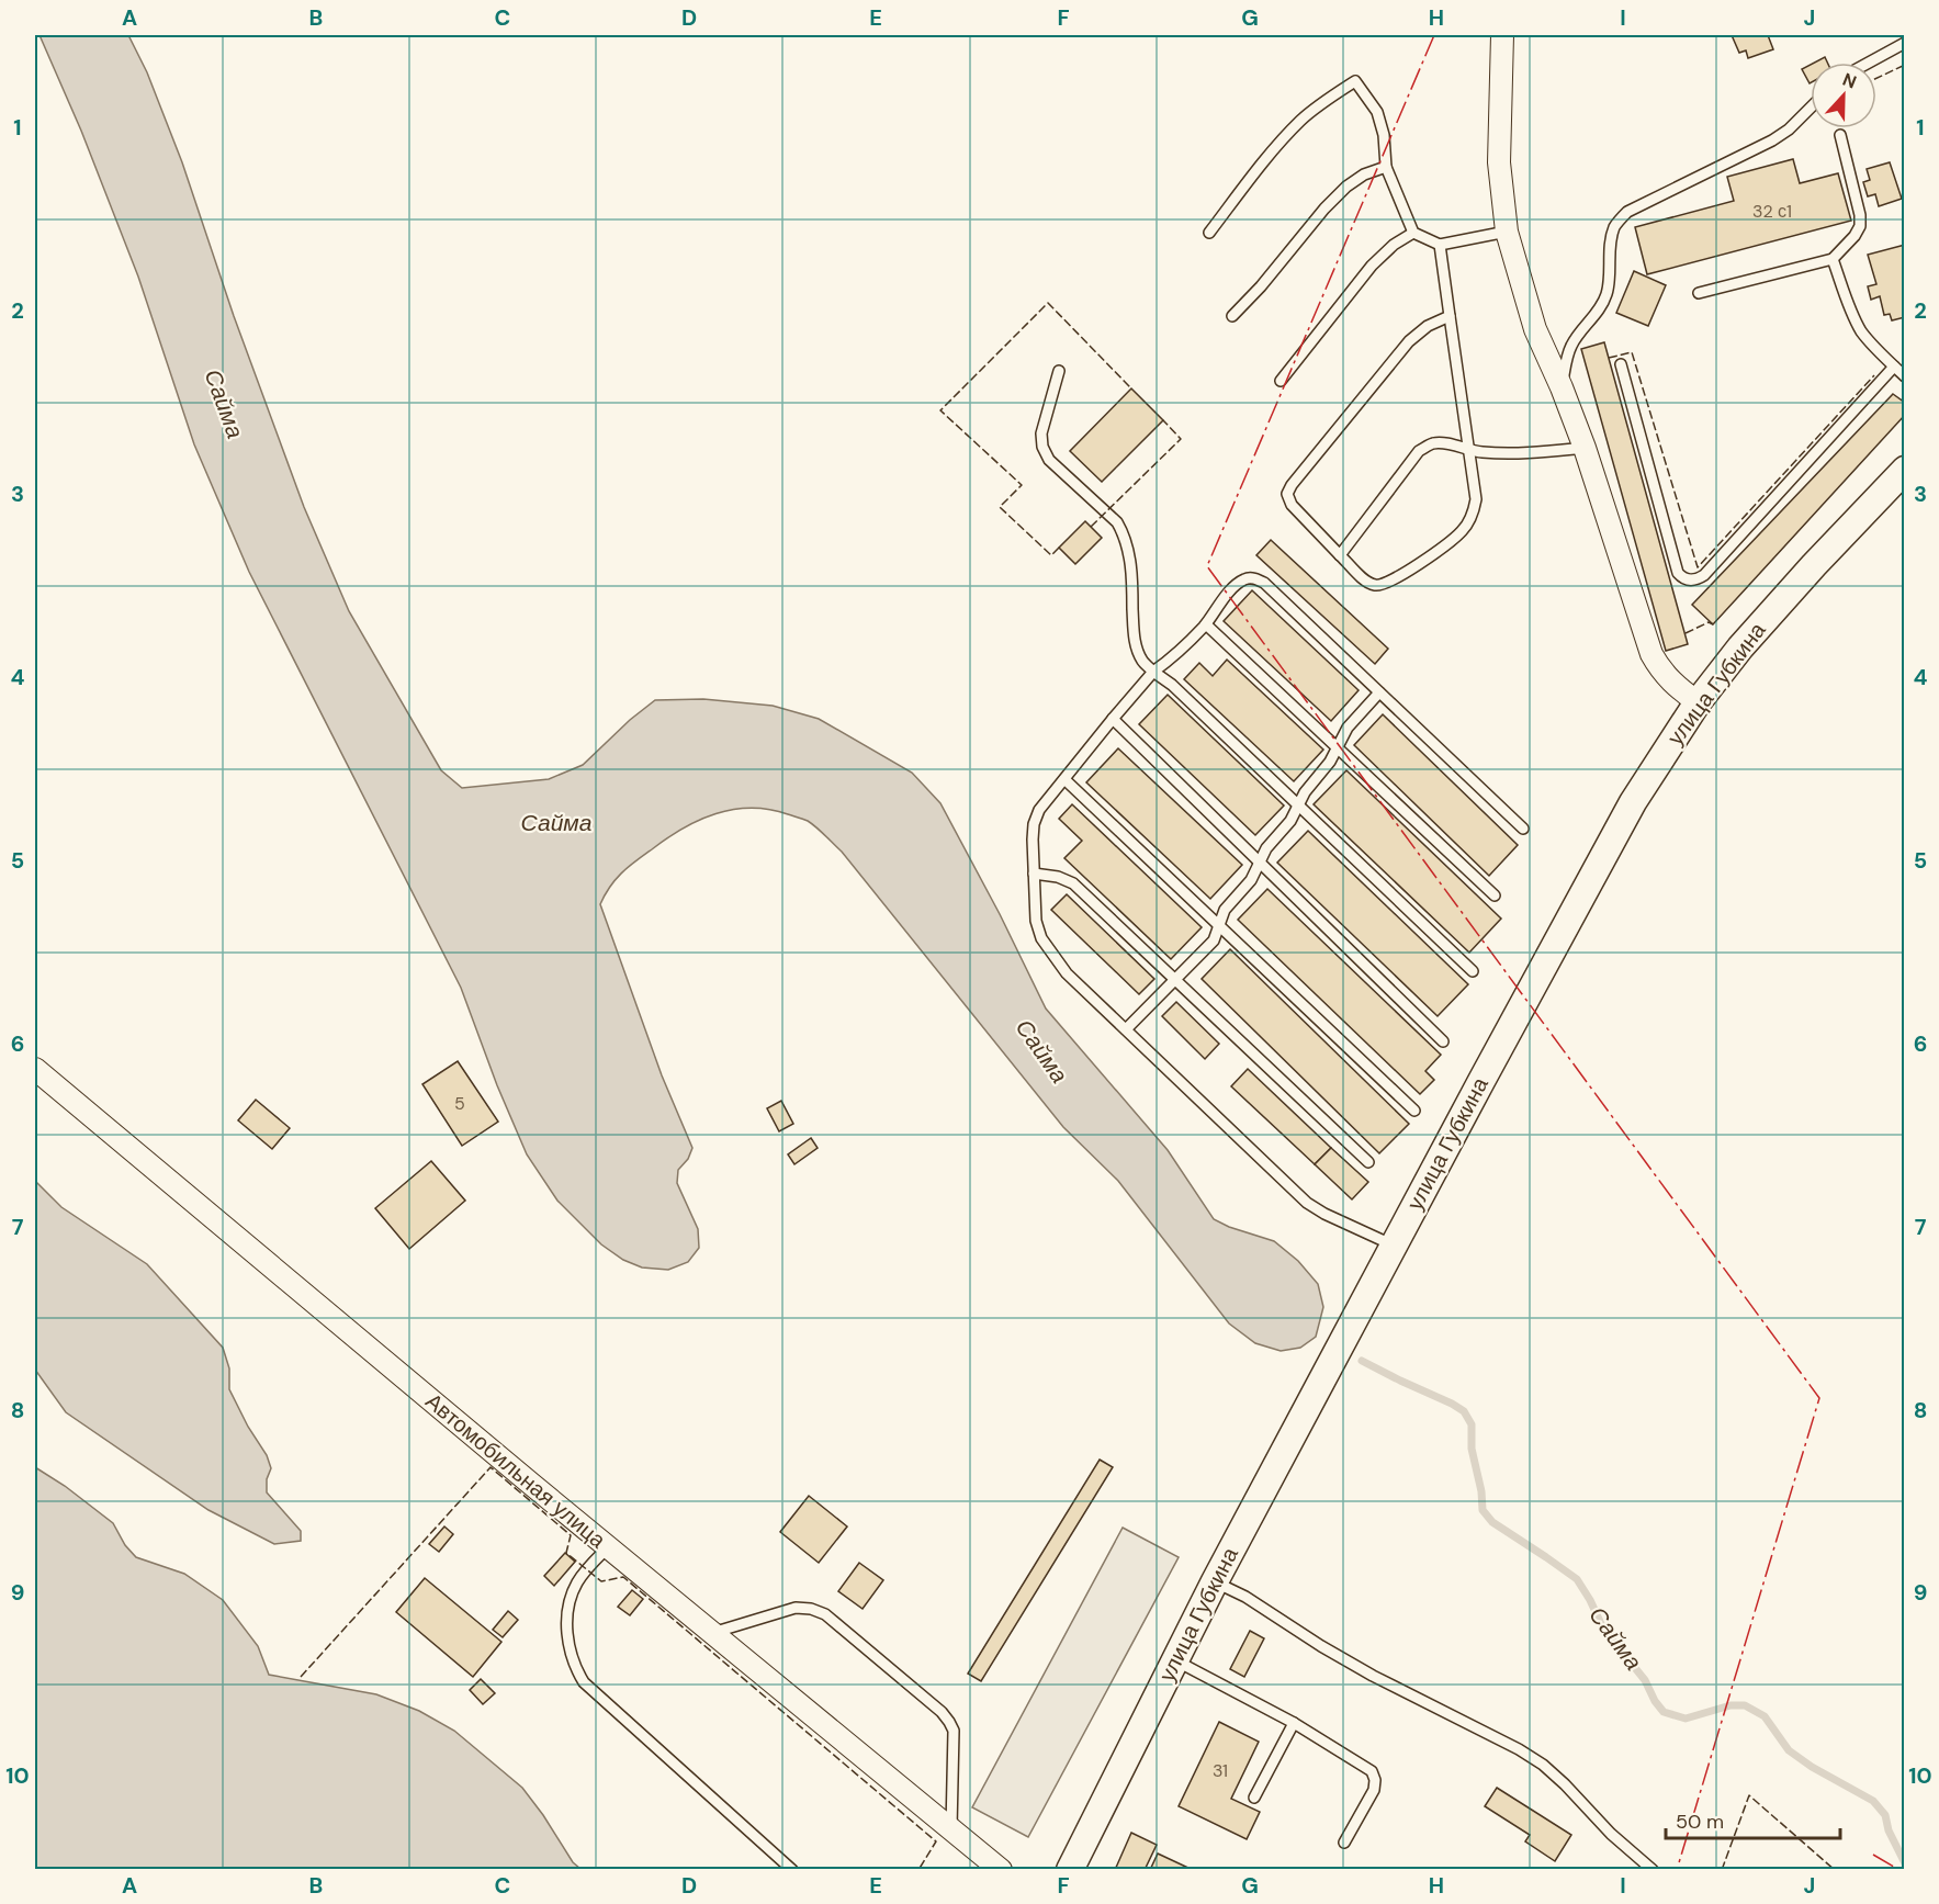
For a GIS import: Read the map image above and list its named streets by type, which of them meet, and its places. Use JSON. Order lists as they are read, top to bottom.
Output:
{
  "streets": {
    "street": ["улица Губкина", "Автомобильная улица"]
  },
  "water": ["Сайма"],
  "house_numbers": ["32 с1", "5", "31"],
  "scale_bar": "50 m",
  "north": "top",
  "grid": {
    "columns": [
      "A",
      "B",
      "C",
      "D",
      "E",
      "F",
      "G",
      "H",
      "I",
      "J"
    ],
    "rows": [
      "1",
      "2",
      "3",
      "4",
      "5",
      "6",
      "7",
      "8",
      "9",
      "10"
    ]
  }
}
